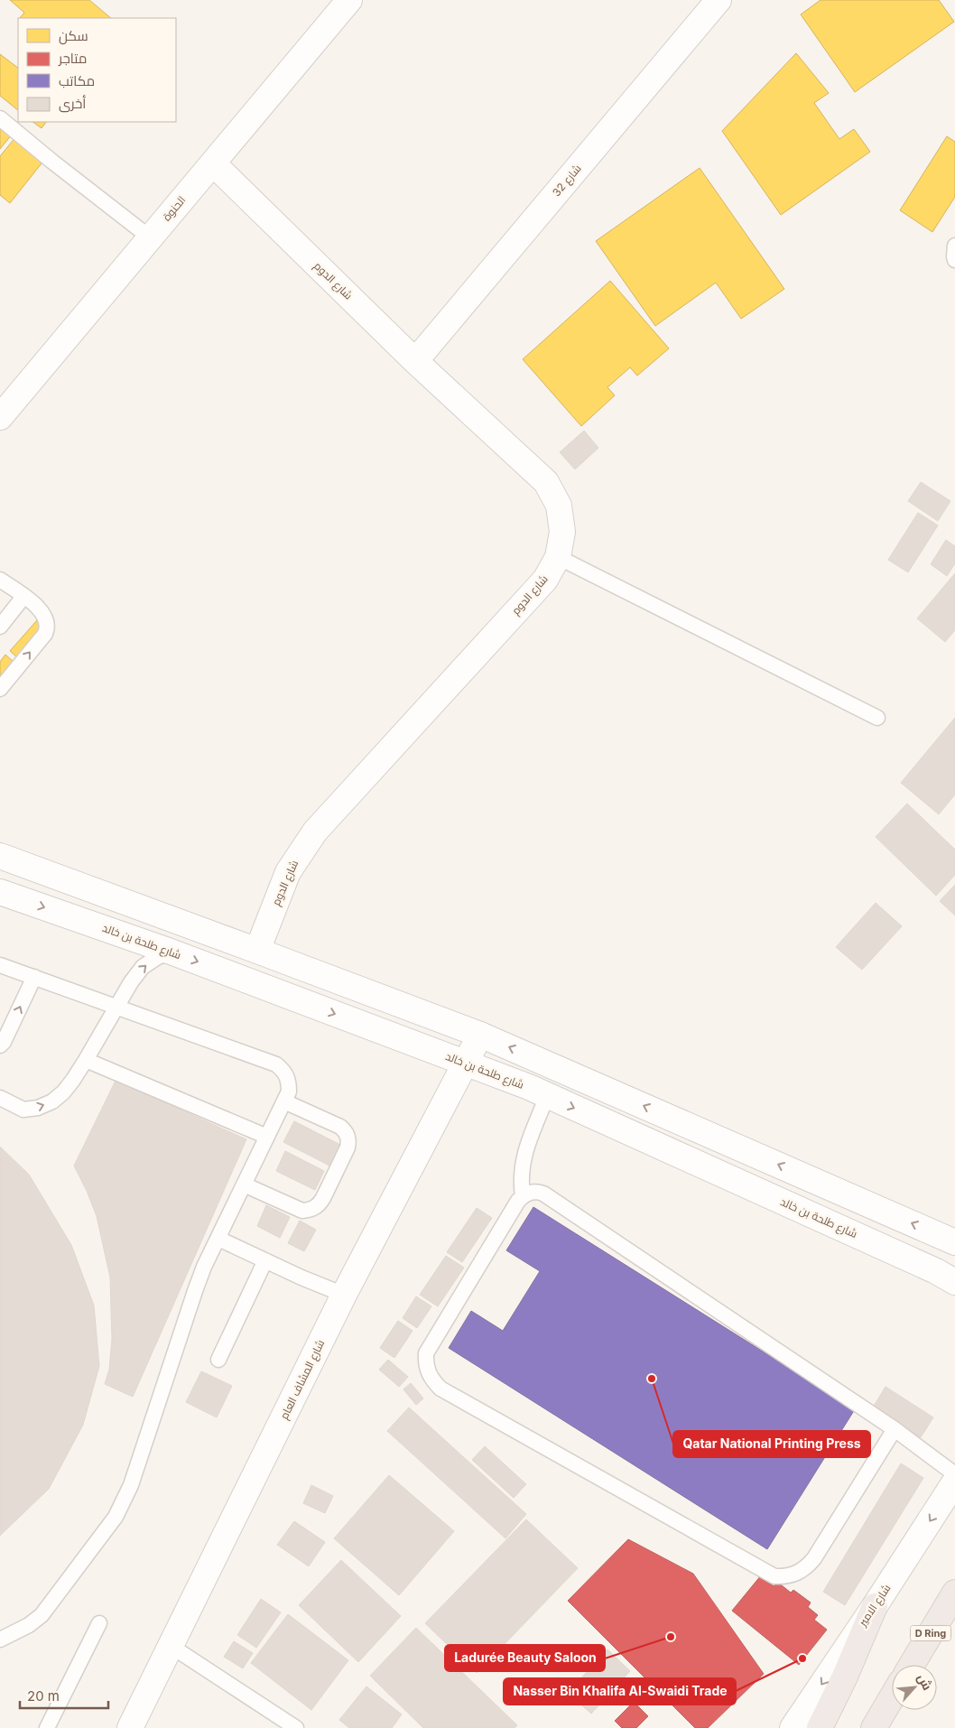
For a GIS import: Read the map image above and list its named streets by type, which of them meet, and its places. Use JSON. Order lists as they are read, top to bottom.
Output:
{
  "streets": {
    "highway": ["D Ring"],
    "street": [
      "شارع 32",
      "الحنوة",
      "شارع الدوم",
      "شارع طلحة بن خالد",
      "شارع المشاف العام",
      "شارع الامير"
    ]
  },
  "crossings": [
    ["شارع 32", "شارع الدوم"],
    ["الحنوة", "شارع الدوم"],
    ["شارع طلحة بن خالد", "شارع المشاف العام"]
  ],
  "one_way": ["شارع الامير"],
  "places": ["Qatar National Printing Press", "Ladurée Beauty Saloon", "Nasser Bin Khalifa Al-Swaidi Trade"],
  "legend": [
    "سكن",
    "متاجر",
    "مكاتب",
    "أخرى"
  ],
  "scale_bar": "20 m",
  "north": "top right"
}
